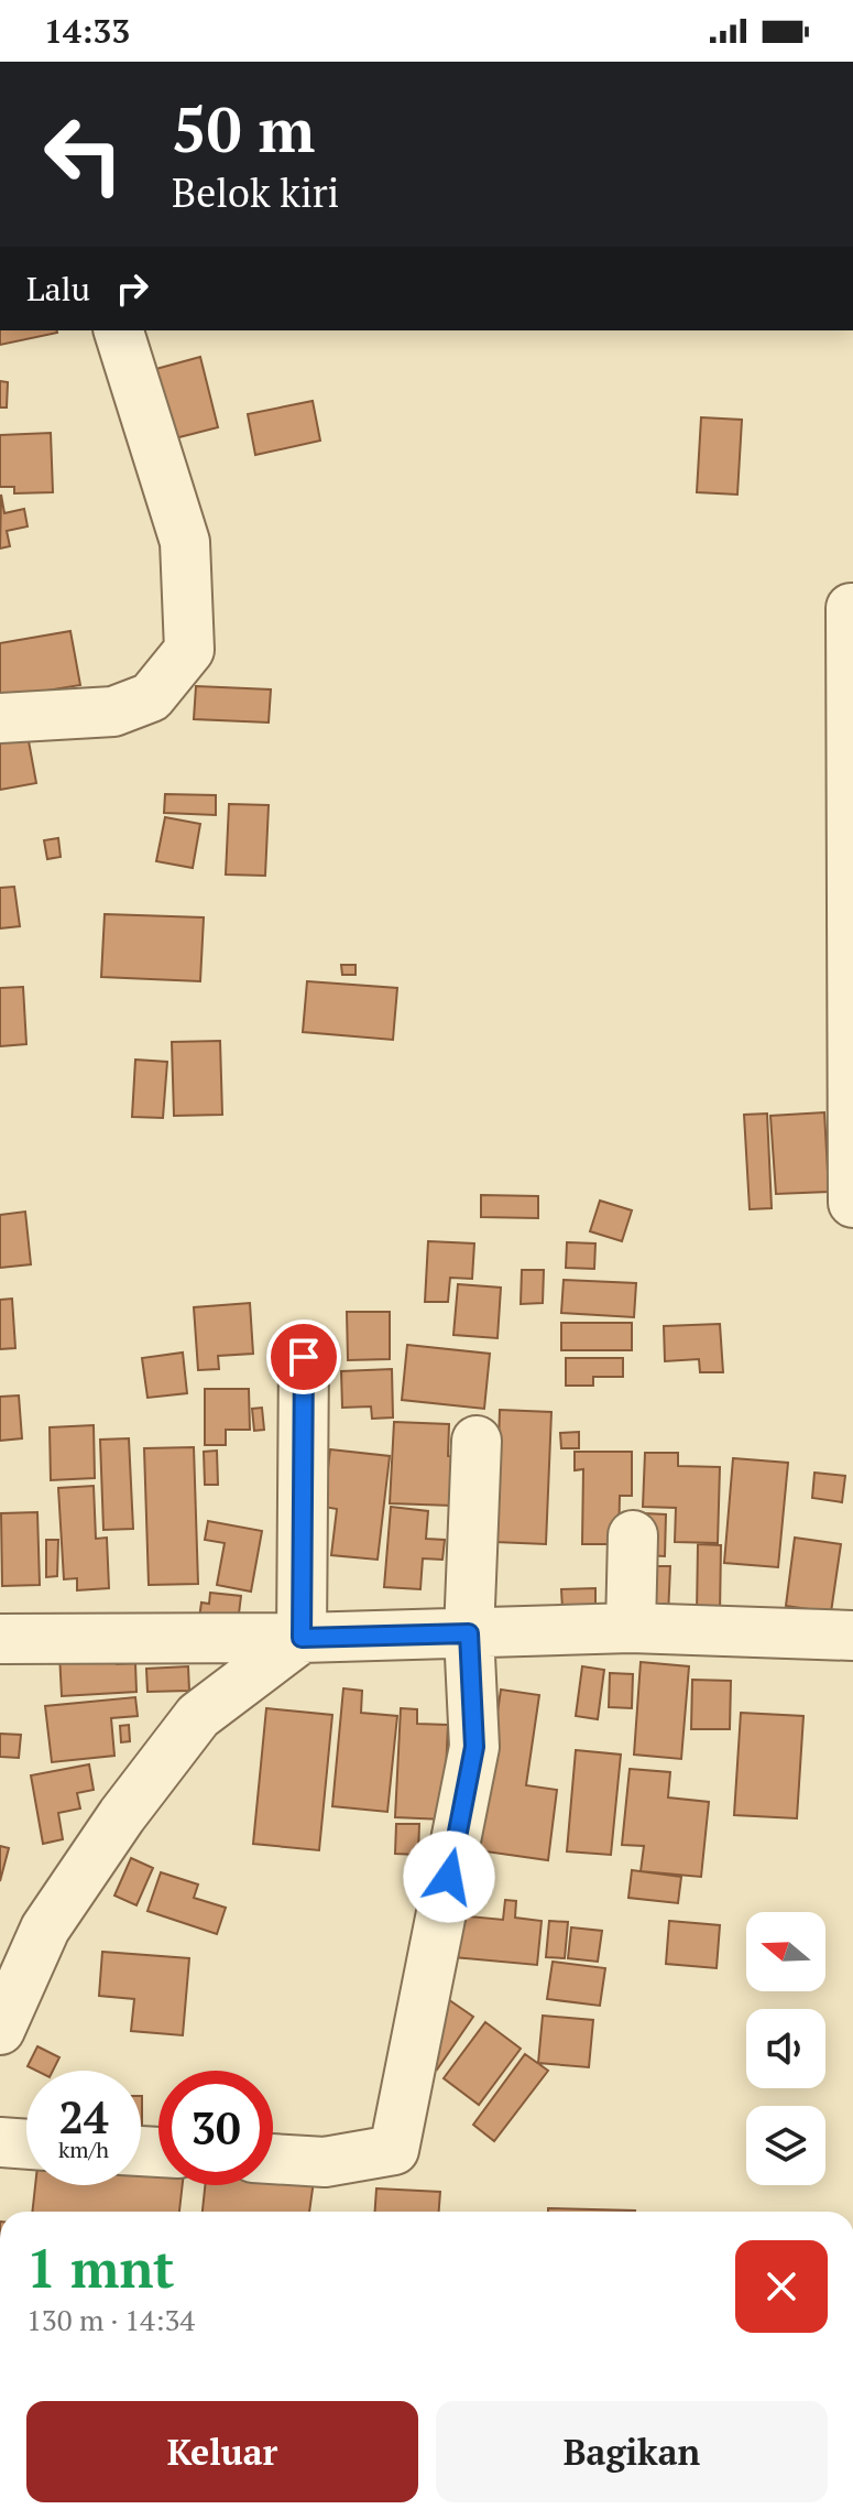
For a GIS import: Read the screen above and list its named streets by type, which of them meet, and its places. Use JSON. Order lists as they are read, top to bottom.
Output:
{
  "north": "left",
  "page": {
    "status": "14:33",
    "turn": ["50 m", "Belok kiri"],
    "then": "Lalu",
    "speed": "24 km/h",
    "limit": "30",
    "heading": ["1 mnt", "130 m · 14:34"],
    "buttons": ["Keluar", "Bagikan"]
  }
}
